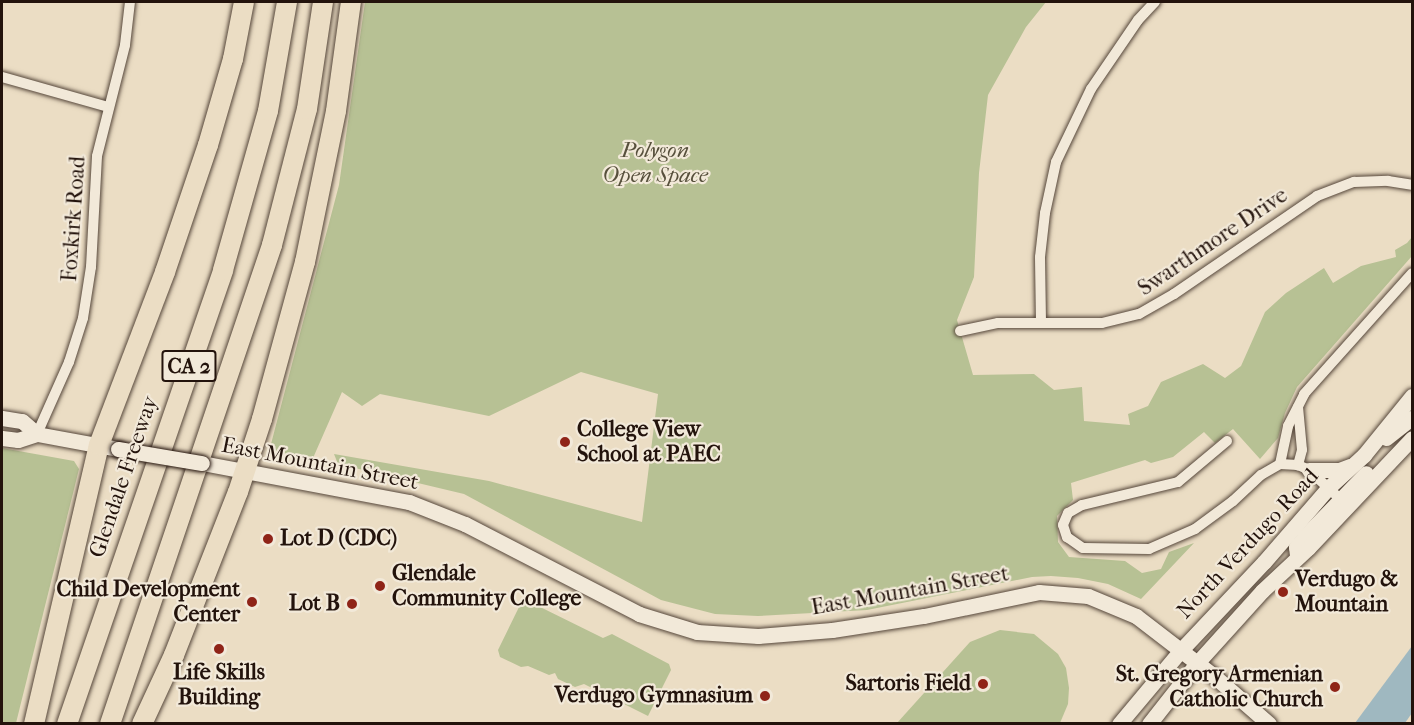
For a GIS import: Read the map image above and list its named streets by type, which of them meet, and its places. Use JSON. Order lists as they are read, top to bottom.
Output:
{
  "streets": {
    "highway": ["CA 2", "Glendale Freeway"],
    "main road": ["East Mountain Street", "North Verdugo Road"],
    "street": ["Foxkirk Road", "Swarthmore Drive"]
  },
  "crossings": [
    ["Foxkirk Road", "East Mountain Street"],
    ["East Mountain Street", "North Verdugo Road"]
  ],
  "parks": ["Polygon Open Space"],
  "places": [
    "College View School at PAEC",
    "Lot D (CDC)",
    "Glendale Community College",
    "Verdugo & Mountain",
    "Child Development Center",
    "Lot B",
    "Life Skills Building",
    "Sartoris Field",
    "St. Gregory Armenian Catholic Church",
    "Verdugo Gymnasium"
  ]
}
